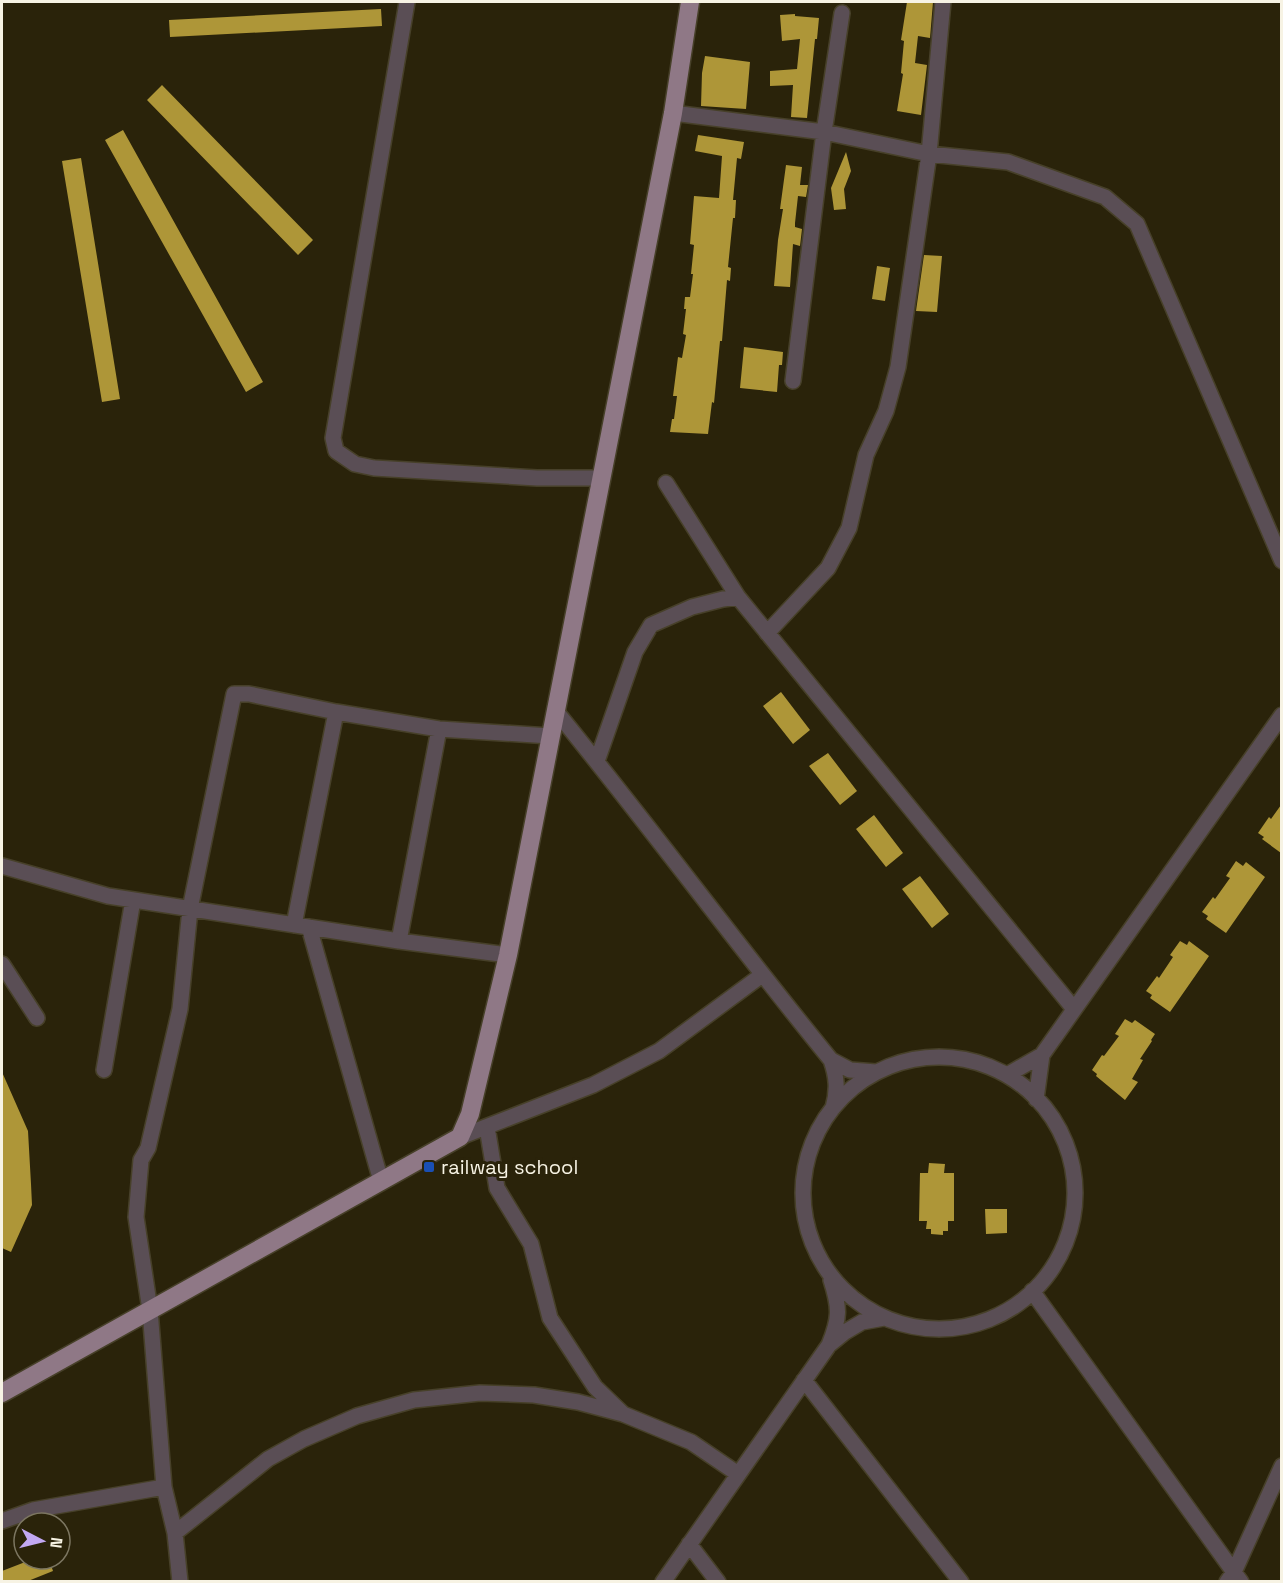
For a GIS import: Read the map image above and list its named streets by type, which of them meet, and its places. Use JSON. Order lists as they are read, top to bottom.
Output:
{
  "places": {
    "transit": ["railway school"]
  },
  "north": "right"
}
